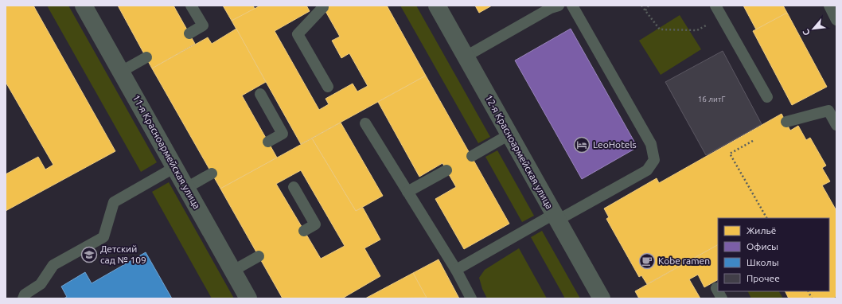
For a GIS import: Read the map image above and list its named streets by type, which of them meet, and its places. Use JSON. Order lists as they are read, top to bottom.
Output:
{
  "streets": {
    "street": ["11-я Красноармейская улица", "12-я Красноармейская улица"]
  },
  "places": {
    "hotel": ["LeoHotels"],
    "school or university": ["Детский сад № 109"],
    "cafe": ["Kobe ramen"]
  },
  "house_numbers": ["16 литГ"],
  "legend": [
    "Жильё",
    "Офисы",
    "Школы",
    "Прочее"
  ],
  "north": "bottom left"
}
